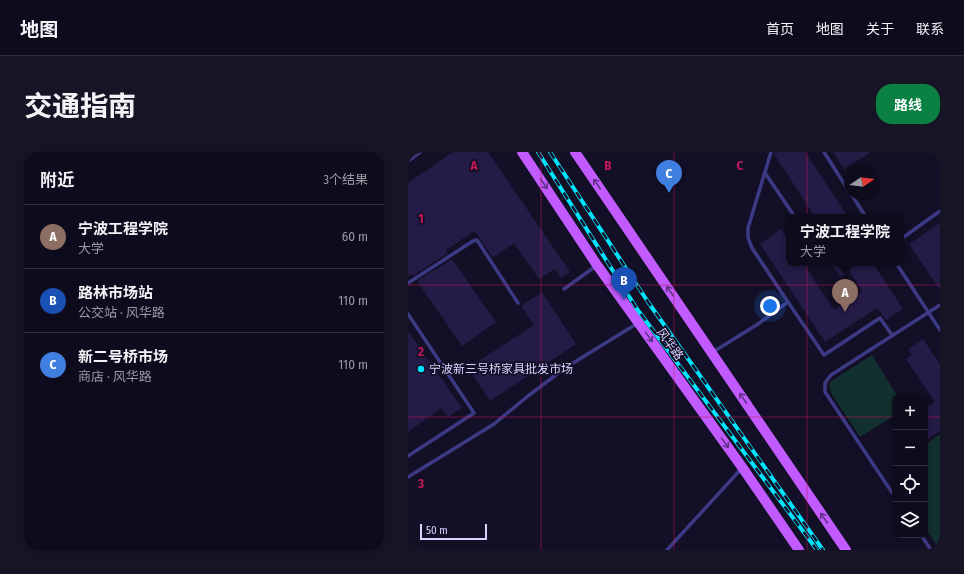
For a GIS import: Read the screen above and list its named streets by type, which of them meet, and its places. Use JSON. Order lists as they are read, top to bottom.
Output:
{
  "streets": {
    "main road": ["风华路"]
  },
  "places": ["宁波新三号桥家具批发市场"],
  "scale_bar": "50 m",
  "north": "right",
  "page": {
    "header": "地图",
    "nav": [
      "首页",
      "地图",
      "关于",
      "联系"
    ],
    "title": "交通指南",
    "buttons": "路线",
    "heading": ["附近", "3个结果"],
    "pins": ["C", "B", "A"],
    "list": [
      {
        "mark": "A",
        "name": "宁波工程学院",
        "note": "大学",
        "value": "60 m"
      },
      {
        "mark": "B",
        "name": "路林市场站",
        "note": "公交站 · 风华路",
        "value": "110 m"
      },
      {
        "mark": "C",
        "name": "新二号桥市场",
        "note": "商店 · 风华路",
        "value": "110 m"
      }
    ],
    "popup": ["宁波工程学院", "大学"],
    "map_buttons": ["+", "−"],
    "scale": "50 m"
  },
  "grid": {
    "columns": ["A", "B", "C"],
    "rows": ["1", "2", "3"]
  }
}
